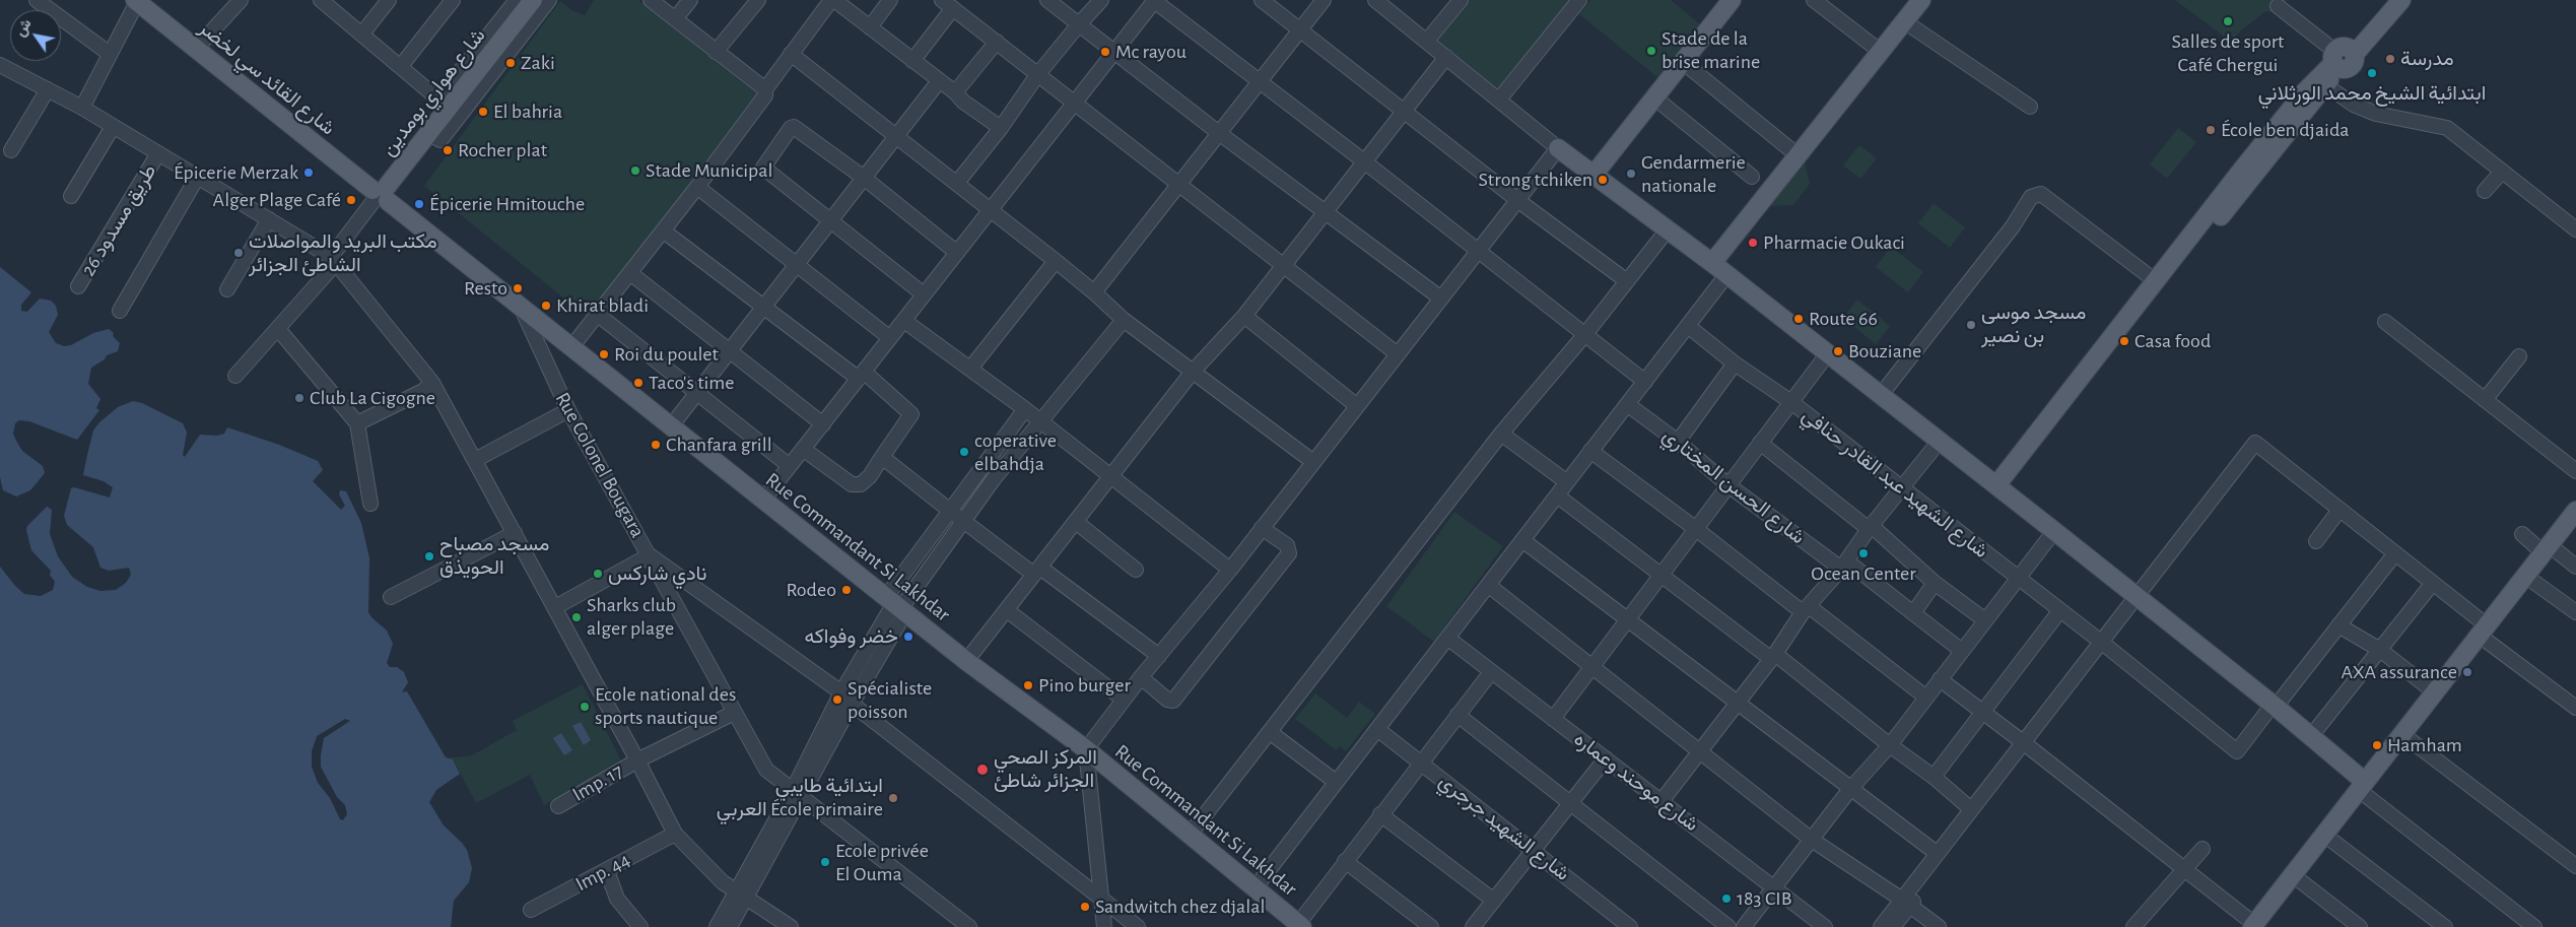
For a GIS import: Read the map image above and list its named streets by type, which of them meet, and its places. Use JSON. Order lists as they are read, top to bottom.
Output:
{
  "streets": {
    "main road": ["شارع القائد سي لخضر", "شارع هواري بومدين", "Rue Commandant Si Lakhdar"],
    "street": [
      "طريق مسدود 26",
      "Rue Colonel Bougara",
      "شارع الشهيد عبد القادر حنافي",
      "شارع الحسن المختاري",
      "شارع موحند وعماره",
      "Imp. 17",
      "شارع الشهيد جرجري",
      "Imp. 44"
    ]
  },
  "crossings": [
    ["شارع القائد سي لخضر", "شارع هواري بومدين"],
    ["شارع القائد سي لخضر", "Rue Commandant Si Lakhdar"],
    ["شارع هواري بومدين", "Rue Commandant Si Lakhdar"],
    ["Rue Colonel Bougara", "Rue Commandant Si Lakhdar"],
    ["Rue Colonel Bougara", "Imp. 17"]
  ],
  "places": [
    "Salles de sport Café Chergui",
    "Stade de la brise marine",
    "Mc rayou",
    "مدرسة",
    "Zaki",
    "ابتدائية الشيخ محمد الورثلاني",
    "El bahria",
    "École ben djaida",
    "Rocher plat",
    "Stade Municipal",
    "Épicerie Merzak",
    "Gendarmerie nationale",
    "Strong tchiken",
    "Alger Plage Café",
    "Épicerie Hmitouche",
    "Pharmacie Oukaci",
    "مكتب البريد والمواصلات الشاطئ الجزائر",
    "Resto",
    "Khirat bladi",
    "Route 66",
    "مسجد موسى بن نصير",
    "Casa food",
    "Bouziane",
    "Roi du poulet",
    "Taco's time",
    "Club La Cigogne",
    "Chanfara grill",
    "coperative elbahdja",
    "Ocean Center",
    "مسجد مصباح الحويذق",
    "نادي شاركس",
    "Rodeo",
    "Sharks club alger plage",
    "خضر وفواكه",
    "AXA assurance",
    "Pino burger",
    "Spécialiste poisson",
    "Ecole national des sports nautique",
    "Hamham",
    "المركز الصحي الجزائر شاطئ",
    "ابتدائية طايبي العربي École primaire",
    "Ecole privée El Ouma",
    "183 CIB",
    "Sandwitch chez djalal"
  ],
  "north": "top left"
}
